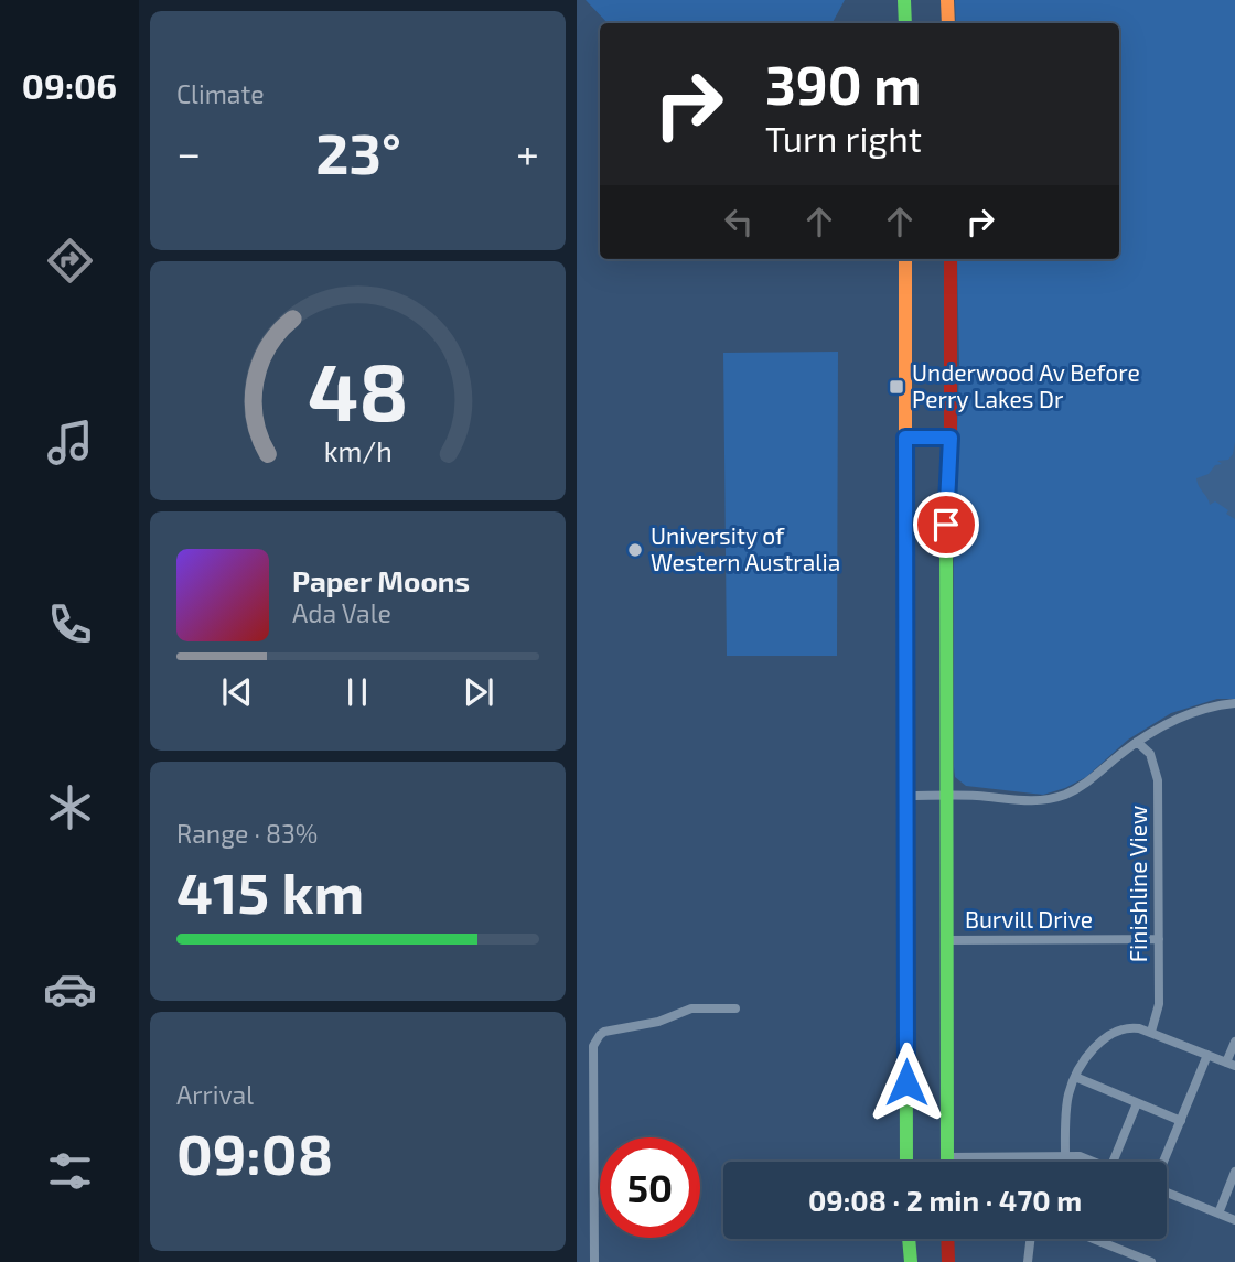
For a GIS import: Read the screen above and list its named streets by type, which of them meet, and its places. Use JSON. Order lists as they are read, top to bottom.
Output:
{
  "streets": {
    "street": ["Finishline View", "Burvill Drive"]
  },
  "crossings": [
    ["Finishline View", "Burvill Drive"]
  ],
  "places": {
    "transit": ["Underwood Av Before Perry Lakes Dr"],
    "other": ["University of Western Australia"]
  },
  "page": {
    "tabs": "09:06",
    "tile": [
      "Climate",
      ["Range · 83%", "415 km"],
      ["Arrival", "09:08"]
    ],
    "turn": ["390 m", "Turn right"],
    "heat": ["−", "23°", "+"],
    "song": ["Paper Moons", "Ada Vale"],
    "limit": "50",
    "trip": "09:08 · 2 min · 470 m",
    "gauge": ["48", "km/h"]
  }
}
